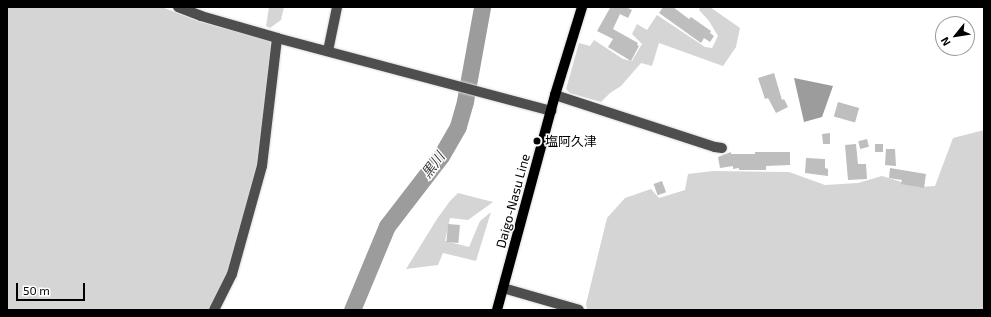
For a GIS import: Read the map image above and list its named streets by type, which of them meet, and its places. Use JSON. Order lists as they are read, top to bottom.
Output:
{
  "streets": {
    "main road": ["Daigo-Nasu Line"]
  },
  "water": ["黒川"],
  "places": ["塩阿久津"],
  "scale_bar": "50 m",
  "north": "bottom left"
}
